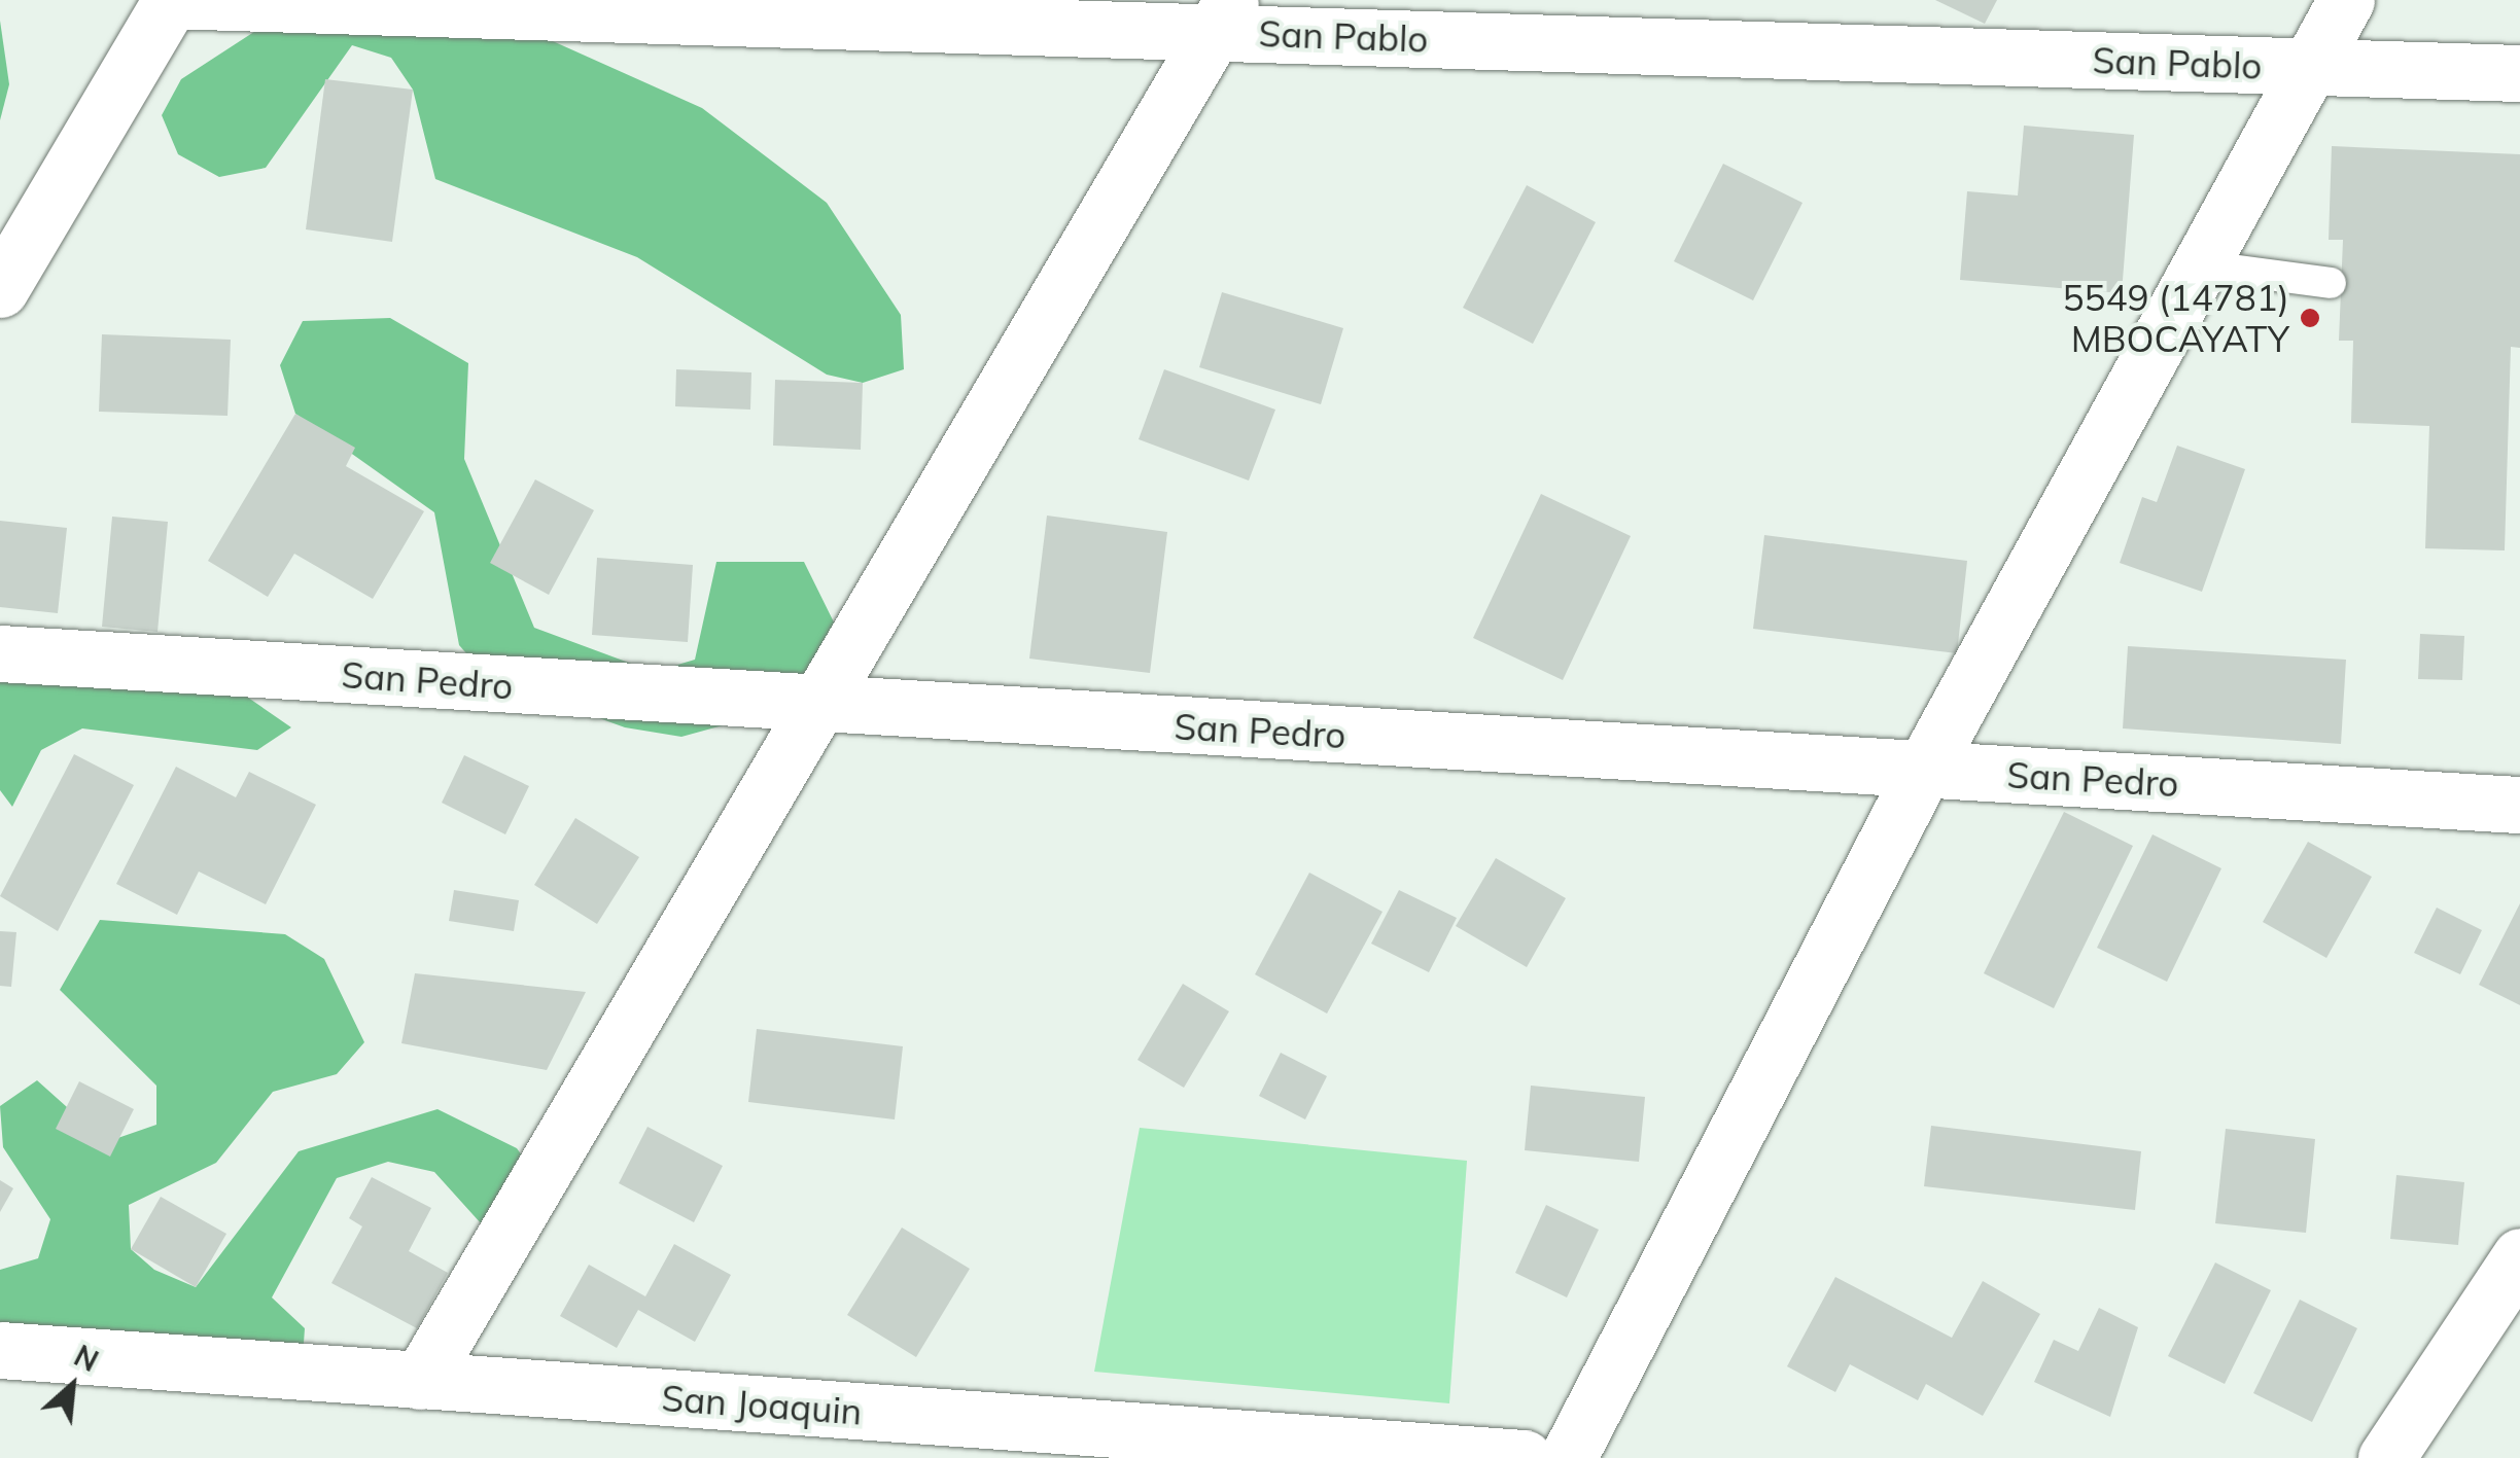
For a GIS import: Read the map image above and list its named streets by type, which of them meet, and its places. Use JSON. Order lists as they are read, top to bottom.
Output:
{
  "streets": {
    "street": ["San Pablo", "San Pedro", "San Joaquin"]
  },
  "places": ["5549 (14781) MBOCAYATY"],
  "north": "top right"
}
